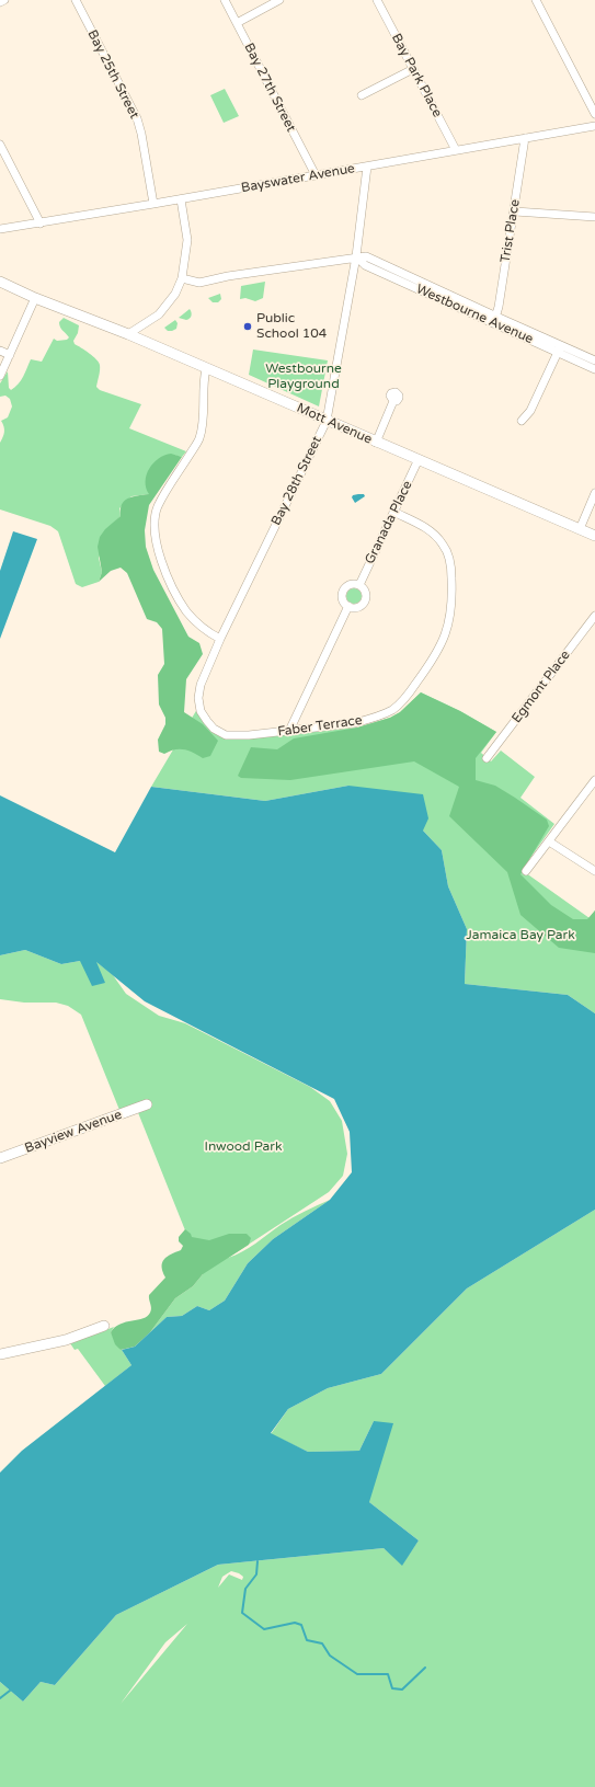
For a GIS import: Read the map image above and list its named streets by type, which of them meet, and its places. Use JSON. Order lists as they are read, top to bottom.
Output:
{
  "streets": {
    "street": [
      "Bay 25th Street",
      "Bay Park Place",
      "Bay 27th Street",
      "Bayswater Avenue",
      "Trist Place",
      "Westbourne Avenue",
      "Mott Avenue",
      "Bay 28th Street",
      "Granada Place",
      "Egmont Place",
      "Faber Terrace",
      "Bayview Avenue"
    ]
  },
  "crossings": [
    ["Bay 25th Street", "Bayswater Avenue"],
    ["Bay Park Place", "Bayswater Avenue"],
    ["Bay 27th Street", "Bayswater Avenue"],
    ["Bayswater Avenue", "Trist Place"],
    ["Bayswater Avenue", "Bay 28th Street"],
    ["Trist Place", "Westbourne Avenue"],
    ["Westbourne Avenue", "Bay 28th Street"],
    ["Mott Avenue", "Bay 28th Street"],
    ["Mott Avenue", "Granada Place"],
    ["Bay 28th Street", "Faber Terrace"],
    ["Granada Place", "Faber Terrace"]
  ],
  "parks": ["Westbourne Playground", "Jamaica Bay Park", "Inwood Park"],
  "places": ["Public School 104"]
}
